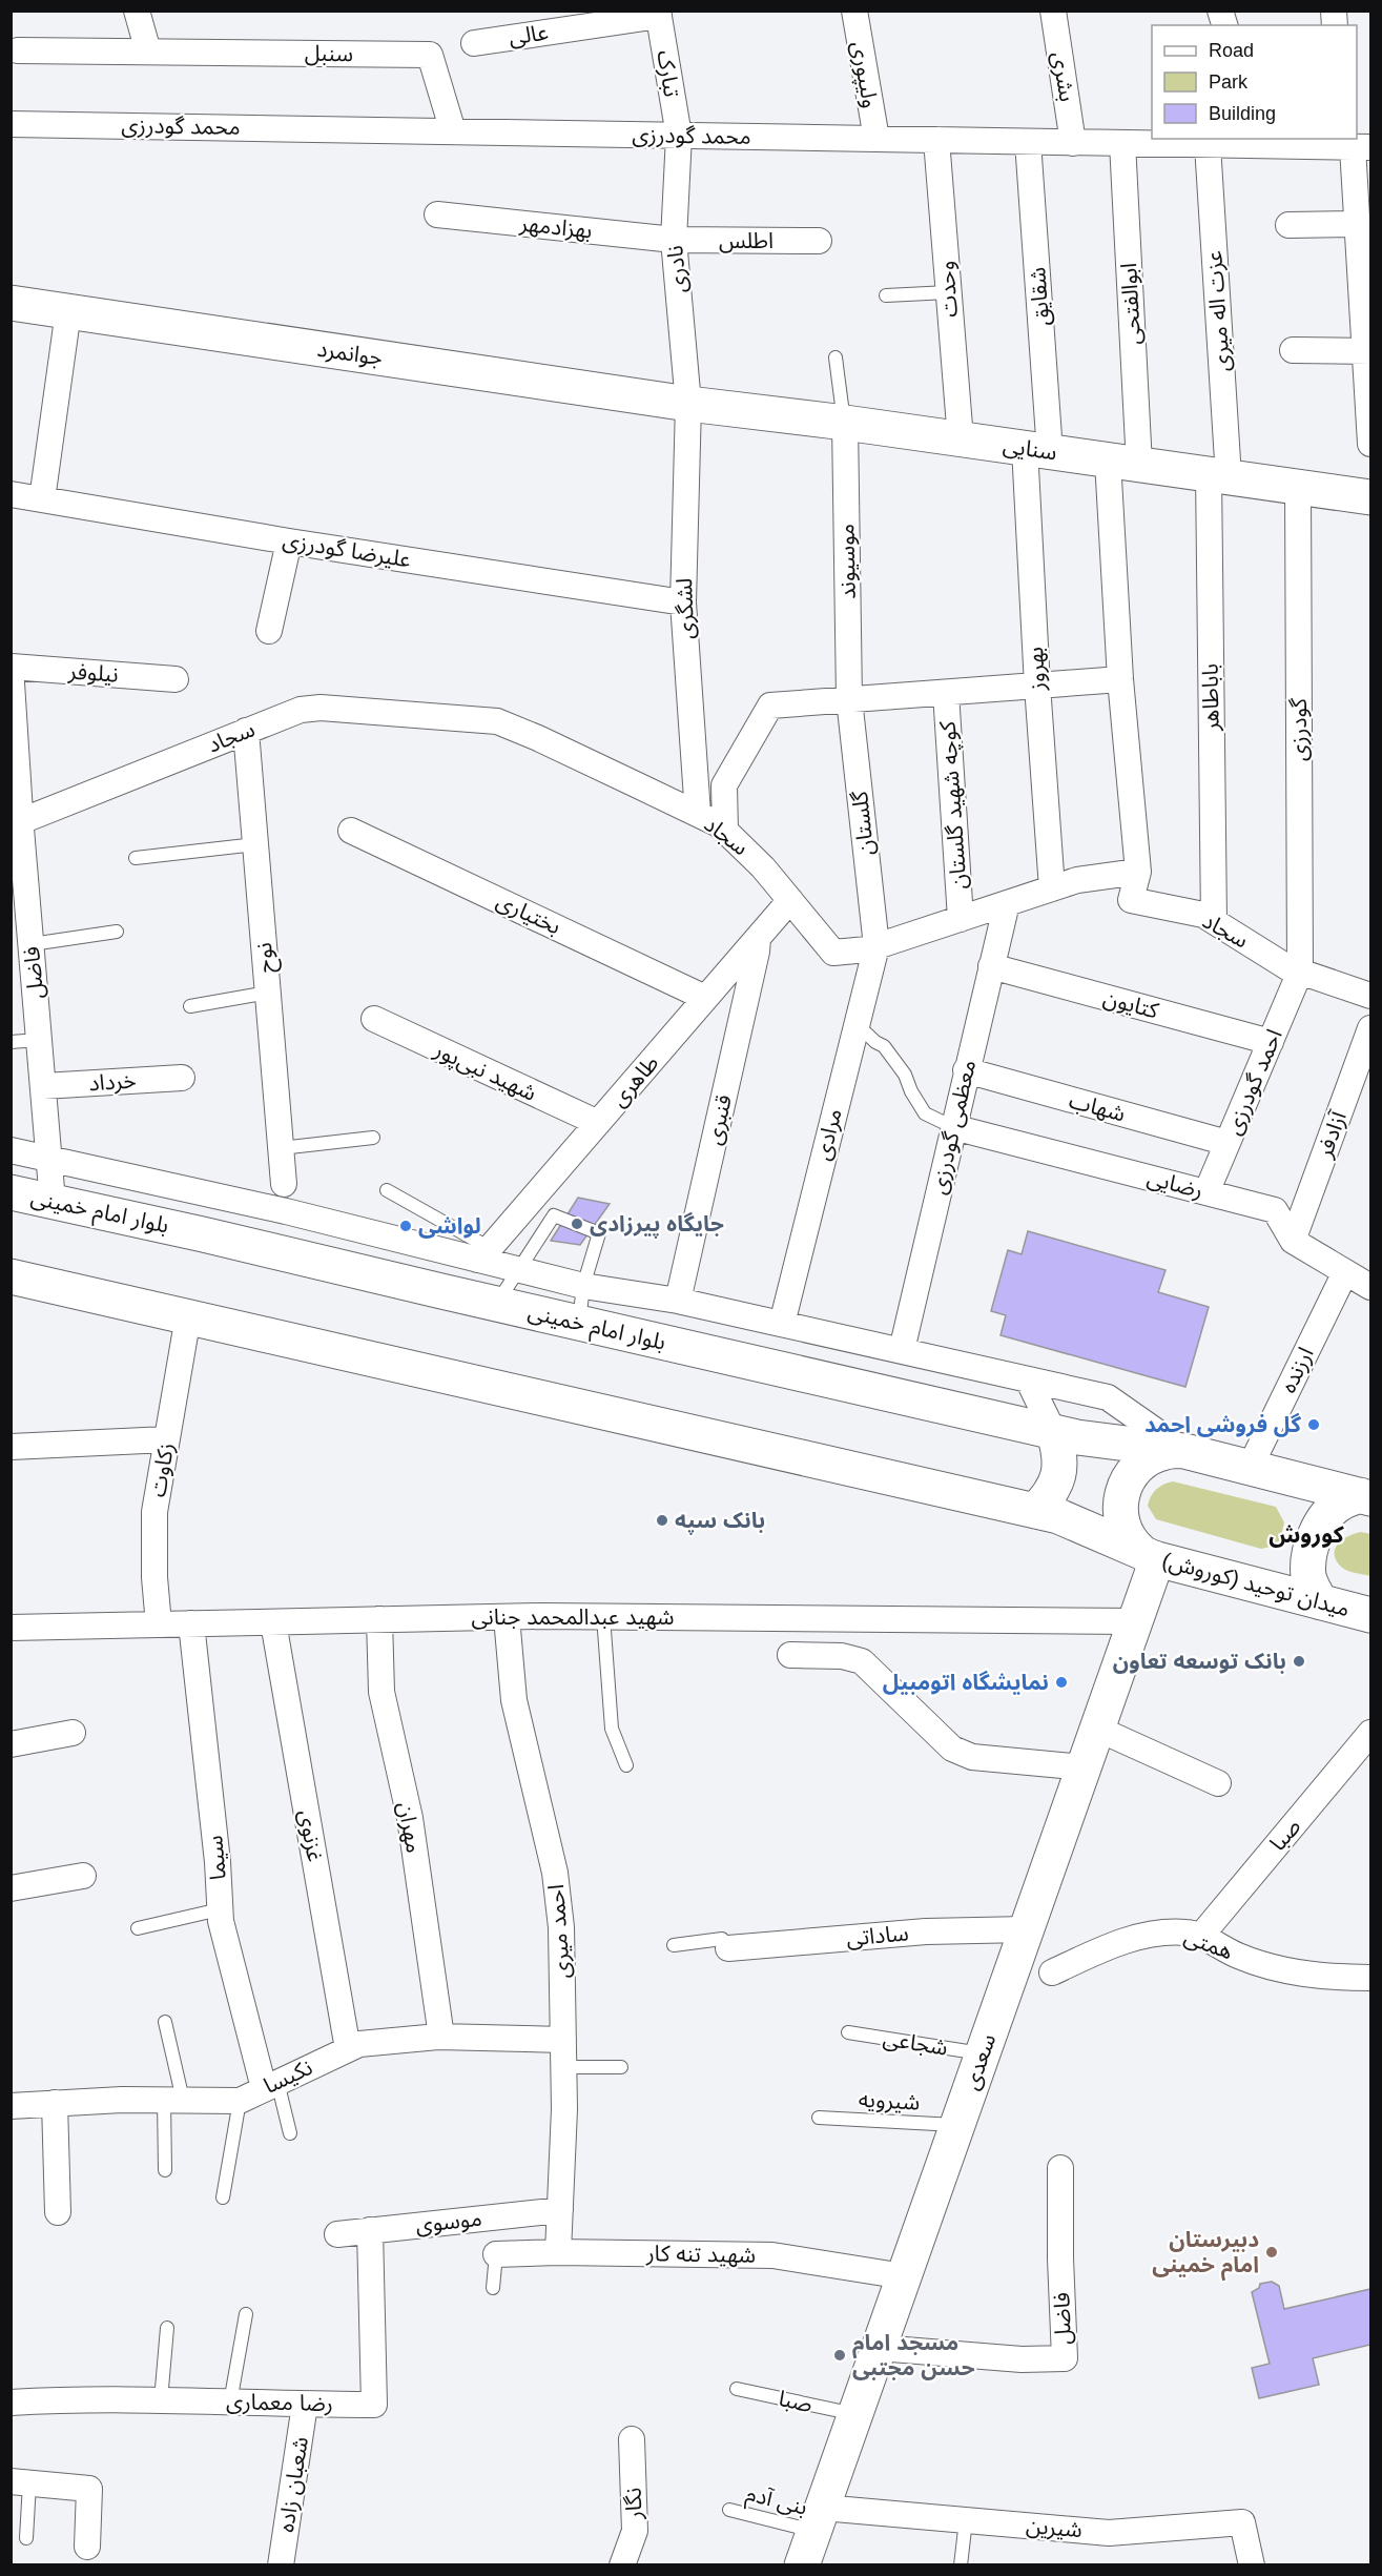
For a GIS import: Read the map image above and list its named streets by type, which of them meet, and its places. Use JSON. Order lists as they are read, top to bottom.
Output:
{
  "streets": {
    "main road": [
      "جوانمرد",
      "سنایی",
      "بلوار امام خمینی",
      "میدان توحید (کوروش)",
      "سعدی"
    ],
    "street": [
      "عالی",
      "سنبل",
      "تبارک",
      "ولیپوری",
      "بشری",
      "محمد گودرزی",
      "بهزادمهر",
      "اطلس",
      "نادری",
      "وحدت",
      "شقایق",
      "ابوالفتحی",
      "عزت اله میری",
      "علیرضا گودرزی",
      "موسیوند",
      "لشگری",
      "بهروز",
      "نیلوفر",
      "باباطاهر",
      "گودرزی",
      "سجاد",
      "کوچه شهید گلستان",
      "گلستان",
      "بختیاری",
      "نوح",
      "فاضل",
      "کتایون",
      "شهید نبی‌پور",
      "طاهری",
      "خرداد",
      "احمد گودرزی",
      "شهاب",
      "قنبری",
      "معظمی گودرزی",
      "مرادی",
      "آزادفر",
      "رضایی",
      "ارزنده",
      "زکاوت",
      "شهید عبدالمحمد جنانی",
      "مهران",
      "صبا",
      "غزنوی",
      "سیما",
      "احمد میری",
      "ساداتی",
      "همتی",
      "نکیسا",
      "موسوی",
      "شهید تنه کار",
      "رضا معماری",
      "شعبان زاده",
      "نگار",
      "شیرین"
    ],
    "lane": ["شجاعی", "شیرویه", "بنی آدم"]
  },
  "crossings": [
    ["عالی", "تبارک"],
    ["سنبل", "محمد گودرزی"],
    ["تبارک", "محمد گودرزی"],
    ["تبارک", "نادری"],
    ["ولیپوری", "محمد گودرزی"],
    ["بشری", "محمد گودرزی"],
    ["محمد گودرزی", "نادری"],
    ["محمد گودرزی", "وحدت"],
    ["محمد گودرزی", "شقایق"],
    ["محمد گودرزی", "ابوالفتحی"],
    ["محمد گودرزی", "عزت اله میری"],
    ["بهزادمهر", "اطلس"],
    ["بهزادمهر", "نادری"],
    ["اطلس", "نادری"],
    ["نادری", "جوانمرد"],
    ["نادری", "سنایی"],
    ["نادری", "لشگری"],
    ["وحدت", "سنایی"],
    ["شقایق", "سنایی"],
    ["شقایق", "بهروز"],
    ["ابوالفتحی", "سنایی"],
    ["عزت اله میری", "سنایی"],
    ["عزت اله میری", "باباطاهر"],
    ["جوانمرد", "سنایی"],
    ["جوانمرد", "لشگری"],
    ["سنایی", "موسیوند"],
    ["سنایی", "لشگری"],
    ["سنایی", "بهروز"],
    ["سنایی", "باباطاهر"],
    ["سنایی", "گودرزی"],
    ["علیرضا گودرزی", "لشگری"],
    ["موسیوند", "گلستان"],
    ["لشگری", "سجاد"],
    ["بهروز", "سجاد"],
    ["نیلوفر", "فاضل"],
    ["باباطاهر", "سجاد"],
    ["گودرزی", "سجاد"],
    ["گودرزی", "احمد گودرزی"],
    ["سجاد", "کوچه شهید گلستان"],
    ["سجاد", "گلستان"],
    ["سجاد", "نوح"],
    ["سجاد", "فاضل"],
    ["سجاد", "طاهری"],
    ["سجاد", "احمد گودرزی"],
    ["سجاد", "معظمی گودرزی"],
    ["سجاد", "مرادی"],
    ["گلستان", "مرادی"],
    ["بختیاری", "طاهری"],
    ["فاضل", "خرداد"],
    ["فاضل", "بلوار امام خمینی"],
    ["فاضل", "سعدی"],
    ["کتایون", "احمد گودرزی"],
    ["کتایون", "معظمی گودرزی"],
    ["شهید نبی‌پور", "طاهری"],
    ["طاهری", "قنبری"],
    ["احمد گودرزی", "شهاب"],
    ["احمد گودرزی", "رضایی"],
    ["شهاب", "معظمی گودرزی"],
    ["معظمی گودرزی", "رضایی"],
    ["آزادفر", "رضایی"],
    ["رضایی", "ارزنده"],
    ["بلوار امام خمینی", "ارزنده"],
    ["بلوار امام خمینی", "میدان توحید (کوروش)"],
    ["بلوار امام خمینی", "سعدی"],
    ["ارزنده", "میدان توحید (کوروش)"],
    ["ارزنده", "سعدی"],
    ["زکاوت", "شهید عبدالمحمد جنانی"],
    ["میدان توحید (کوروش)", "سعدی"],
    ["شهید عبدالمحمد جنانی", "مهران"],
    ["شهید عبدالمحمد جنانی", "غزنوی"],
    ["شهید عبدالمحمد جنانی", "سیما"],
    ["شهید عبدالمحمد جنانی", "احمد میری"],
    ["شهید عبدالمحمد جنانی", "سعدی"],
    ["مهران", "نکیسا"],
    ["صبا", "همتی"],
    ["صبا", "سعدی"],
    ["غزنوی", "نکیسا"],
    ["سیما", "نکیسا"],
    ["احمد میری", "نکیسا"],
    ["احمد میری", "موسوی"],
    ["احمد میری", "شهید تنه کار"],
    ["ساداتی", "سعدی"],
    ["شجاعی", "سعدی"],
    ["سعدی", "شیرویه"],
    ["سعدی", "شهید تنه کار"],
    ["سعدی", "بنی آدم"],
    ["سعدی", "شیرین"],
    ["موسوی", "رضا معماری"],
    ["رضا معماری", "شعبان زاده"],
    ["بنی آدم", "شیرین"]
  ],
  "districts": ["کوروش"],
  "places": [
    "جایگاه پیرزادی",
    "لواشی",
    "گل فروشی احمد",
    "بانک سپه",
    "بانک توسعه تعاون",
    "نمایشگاه اتومبیل",
    "دبیرستان امام خمینی",
    "مسجد امام حسن مجتبی"
  ],
  "legend": ["Road", "Park", "Building"]
}
